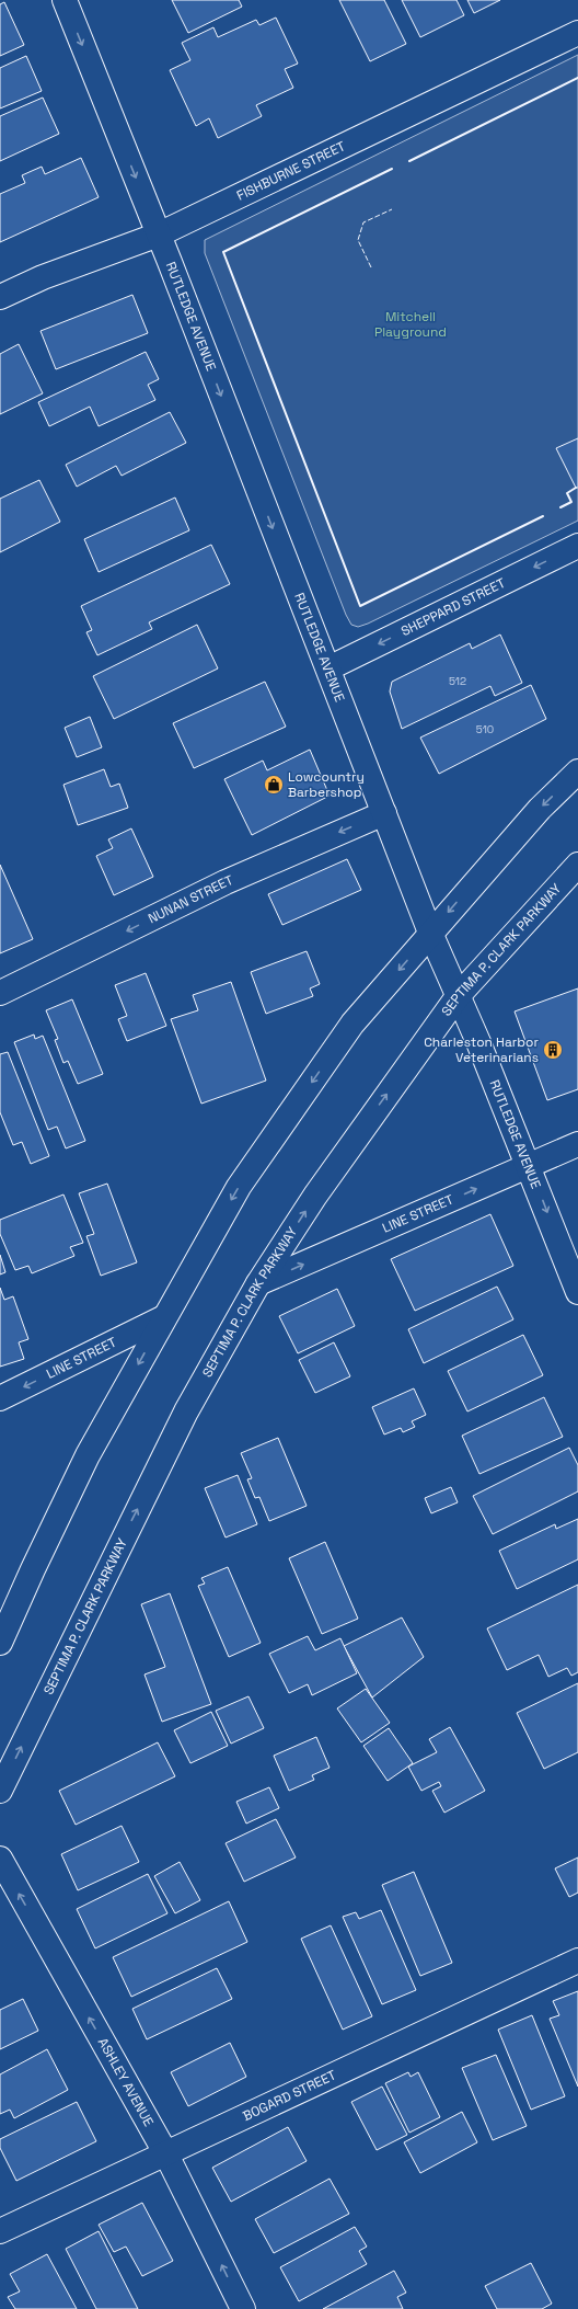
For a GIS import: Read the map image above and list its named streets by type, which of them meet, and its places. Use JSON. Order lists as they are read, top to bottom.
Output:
{
  "streets": {
    "main road": [
      "FISHBURNE STREET",
      "RUTLEDGE AVENUE",
      "SHEPPARD STREET",
      "NUNAN STREET",
      "SEPTIMA P. CLARK PARKWAY",
      "LINE STREET",
      "ASHLEY AVENUE",
      "BOGARD STREET"
    ]
  },
  "crossings": [
    ["FISHBURNE STREET", "RUTLEDGE AVENUE"],
    ["RUTLEDGE AVENUE", "SHEPPARD STREET"],
    ["RUTLEDGE AVENUE", "NUNAN STREET"],
    ["RUTLEDGE AVENUE", "SEPTIMA P. CLARK PARKWAY"],
    ["RUTLEDGE AVENUE", "LINE STREET"],
    ["SEPTIMA P. CLARK PARKWAY", "LINE STREET"],
    ["ASHLEY AVENUE", "BOGARD STREET"]
  ],
  "one_way": [
    "RUTLEDGE AVENUE",
    "SHEPPARD STREET",
    "NUNAN STREET",
    "ASHLEY AVENUE"
  ],
  "parks": ["Mitchell Playground"],
  "places": {
    "shop": ["Lowcountry Barbershop"],
    "building": ["Charleston Harbor Veterinarians"]
  },
  "house_numbers": ["512", "510"]
}
